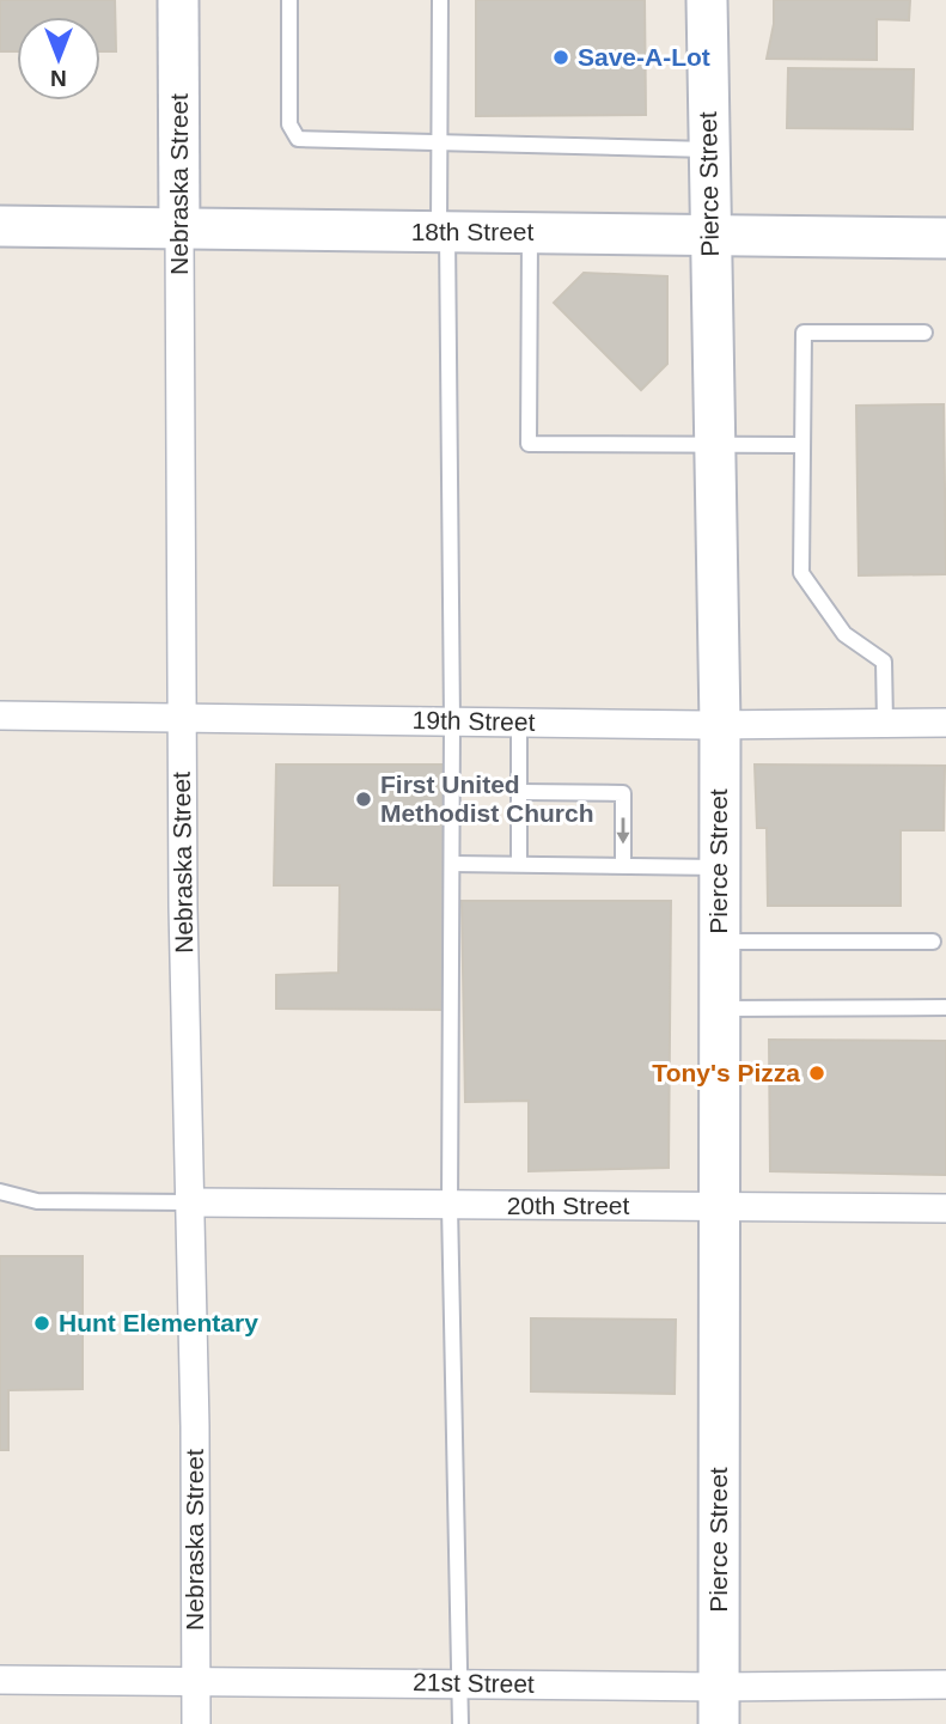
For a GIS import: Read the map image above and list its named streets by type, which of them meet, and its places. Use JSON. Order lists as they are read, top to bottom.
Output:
{
  "streets": {
    "main road": ["Nebraska Street", "Pierce Street", "18th Street"],
    "street": ["19th Street", "20th Street", "21st Street"]
  },
  "crossings": [
    ["Nebraska Street", "18th Street"],
    ["Nebraska Street", "19th Street"],
    ["Nebraska Street", "20th Street"],
    ["Nebraska Street", "21st Street"],
    ["Pierce Street", "18th Street"],
    ["Pierce Street", "19th Street"],
    ["Pierce Street", "20th Street"],
    ["Pierce Street", "21st Street"]
  ],
  "places": [
    "Save-A-Lot",
    "First United Methodist Church",
    "Tony's Pizza",
    "Hunt Elementary"
  ],
  "north": "bottom"
}
